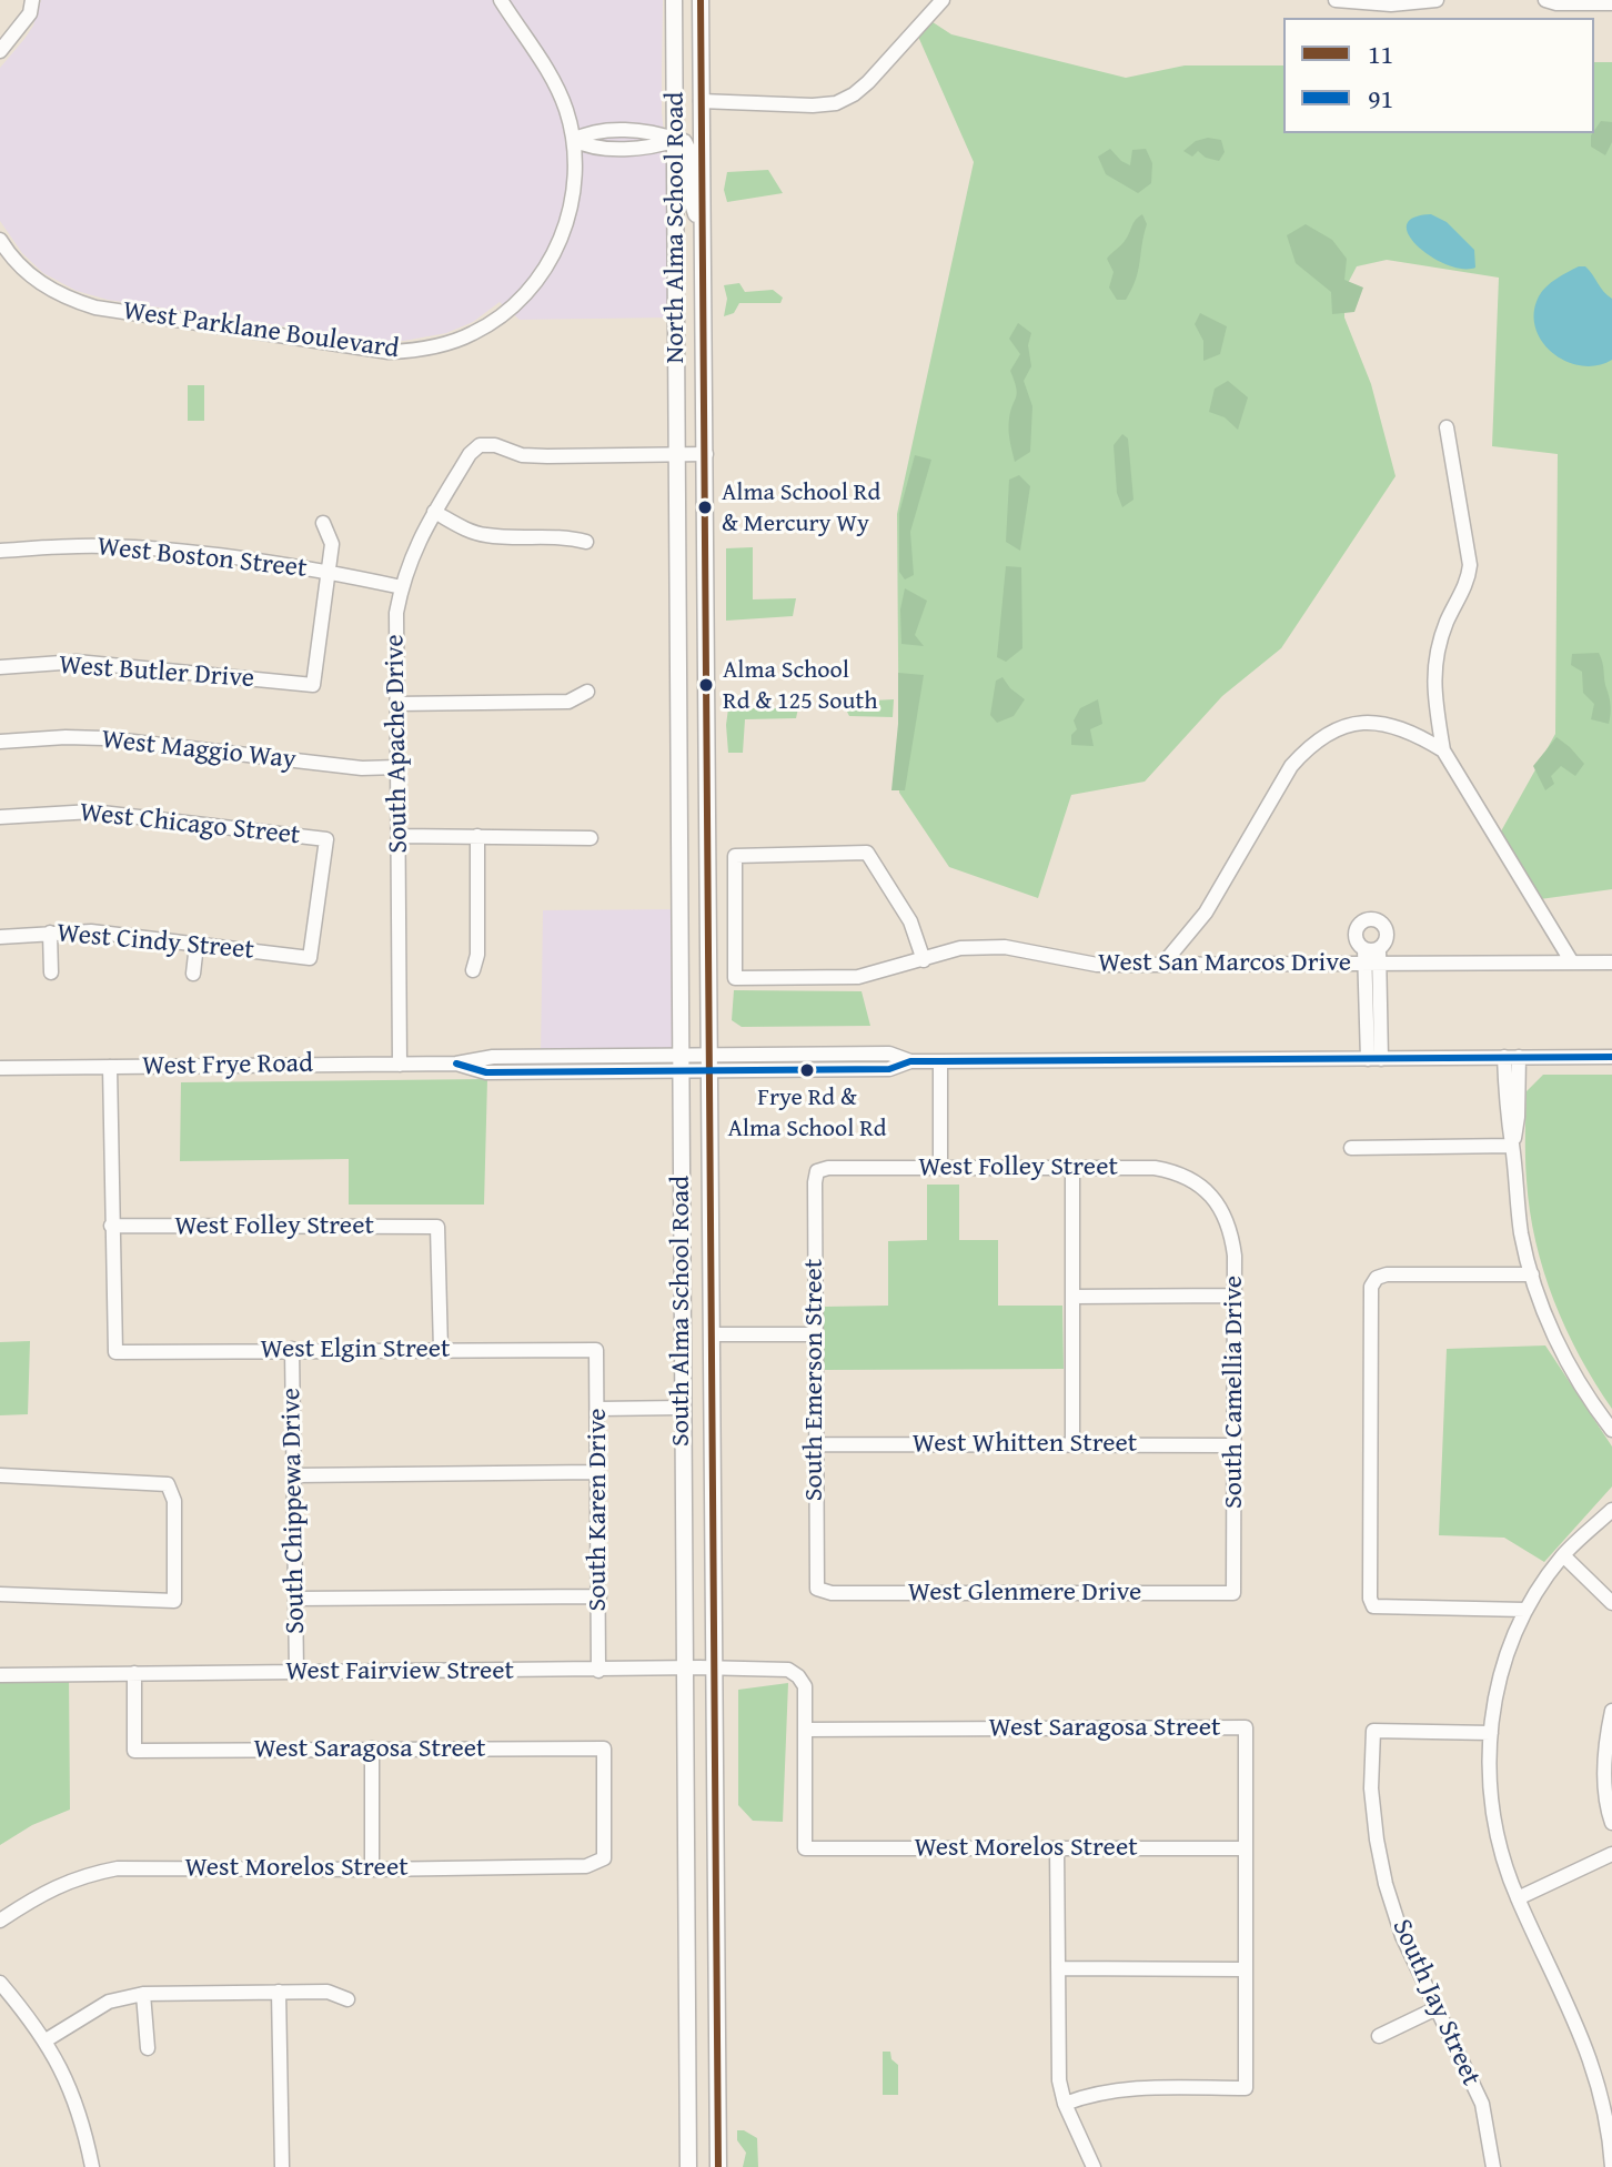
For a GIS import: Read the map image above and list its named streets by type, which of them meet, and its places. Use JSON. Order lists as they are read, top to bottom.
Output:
{
  "streets": {
    "main road": ["North Alma School Road", "South Alma School Road"],
    "street": [
      "West Parklane Boulevard",
      "West Boston Street",
      "West Butler Drive",
      "South Apache Drive",
      "West Maggio Way",
      "West Chicago Street",
      "West Cindy Street",
      "West San Marcos Drive",
      "West Frye Road",
      "West Folley Street",
      "West Elgin Street",
      "South Emerson Street",
      "South Camellia Drive",
      "West Whitten Street",
      "South Karen Drive",
      "South Chippewa Drive",
      "West Glenmere Drive",
      "West Fairview Street",
      "West Saragosa Street",
      "West Morelos Street",
      "South Jay Street"
    ]
  },
  "crossings": [
    ["North Alma School Road", "South Apache Drive"],
    ["North Alma School Road", "South Alma School Road"],
    ["West Boston Street", "West Butler Drive"],
    ["West Boston Street", "South Apache Drive"],
    ["South Apache Drive", "West Maggio Way"],
    ["South Apache Drive", "West Frye Road"],
    ["South Apache Drive", "South Alma School Road"],
    ["West Chicago Street", "West Cindy Street"],
    ["West Frye Road", "South Alma School Road"],
    ["West Folley Street", "West Elgin Street"],
    ["West Folley Street", "South Emerson Street"],
    ["West Folley Street", "South Camellia Drive"],
    ["South Alma School Road", "West Fairview Street"],
    ["West Elgin Street", "South Karen Drive"],
    ["West Elgin Street", "South Chippewa Drive"],
    ["South Emerson Street", "West Whitten Street"],
    ["South Emerson Street", "West Glenmere Drive"],
    ["South Camellia Drive", "West Whitten Street"],
    ["South Camellia Drive", "West Glenmere Drive"],
    ["South Karen Drive", "West Fairview Street"],
    ["South Chippewa Drive", "West Fairview Street"],
    ["West Fairview Street", "West Saragosa Street"],
    ["West Fairview Street", "West Morelos Street"],
    ["West Saragosa Street", "West Morelos Street"]
  ],
  "places": ["Alma School Rd & Mercury Wy", "Alma School Rd & 125 South", "Frye Rd & Alma School Rd"],
  "lines": ["transit line 11", "transit line 91"],
  "legend": ["11", "91"]
}
